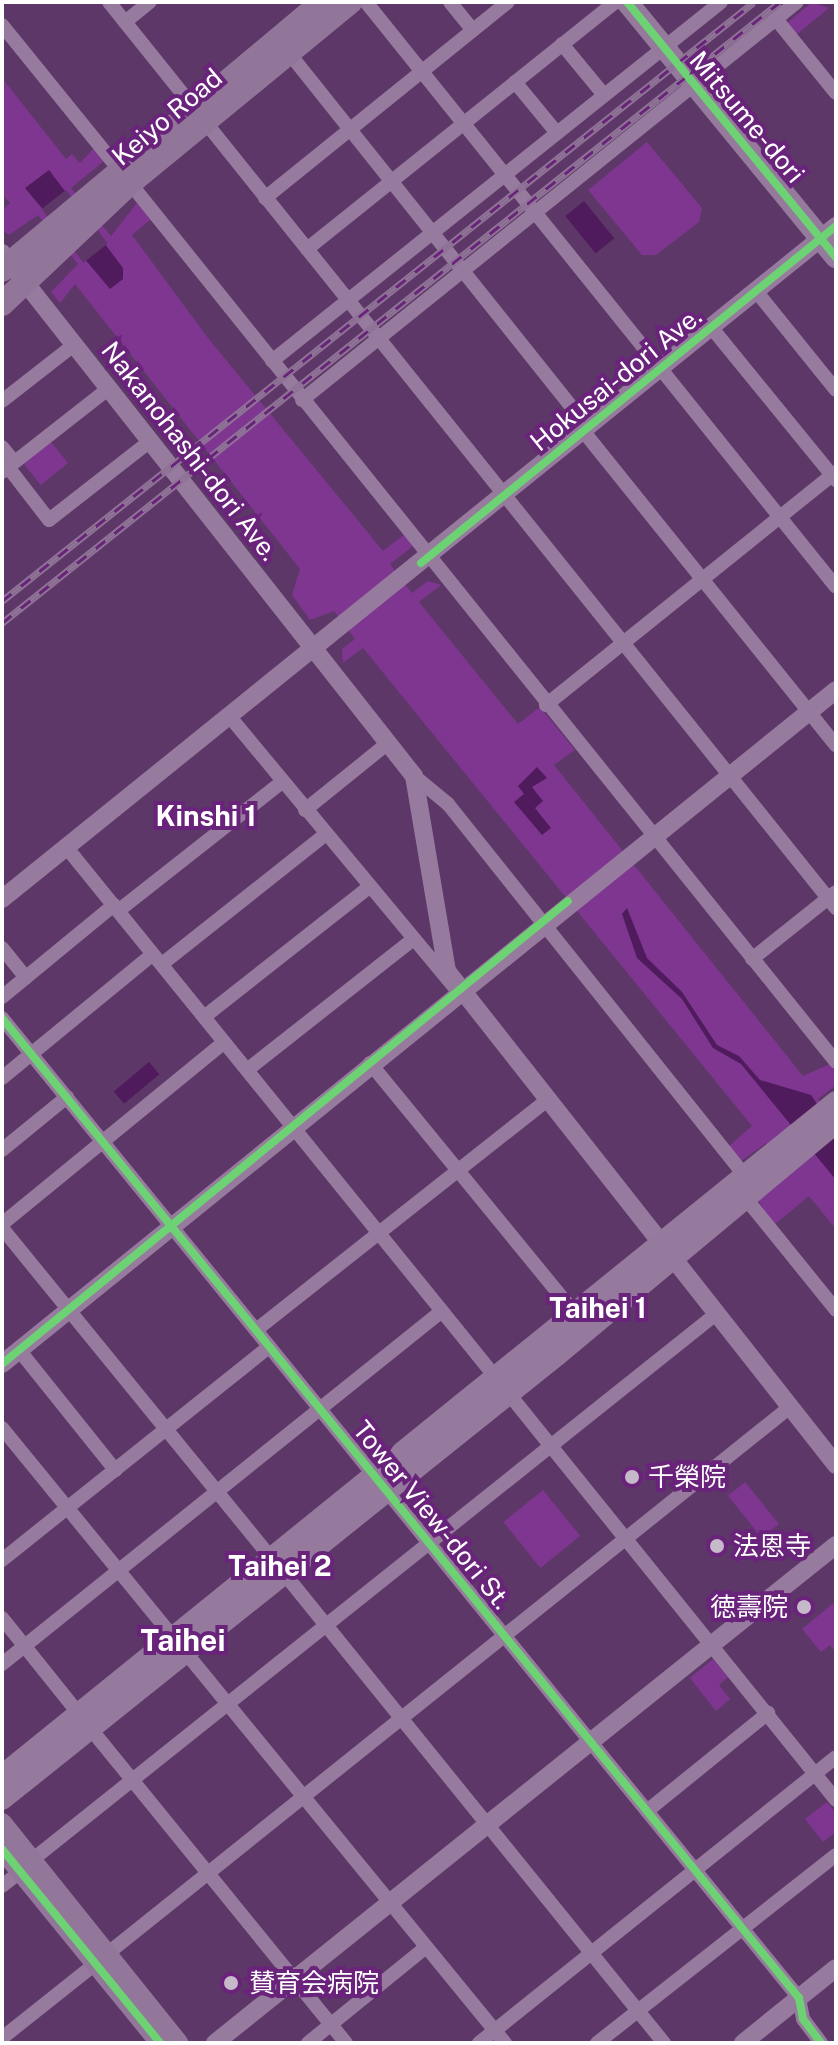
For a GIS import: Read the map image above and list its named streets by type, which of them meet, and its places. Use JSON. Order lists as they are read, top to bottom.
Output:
{
  "streets": {
    "highway": ["Keiyo Road"],
    "main road": ["Mitsume-dori"],
    "street": ["Hokusai-dori Ave.", "Nakanohashi-dori Ave.", "Tower View-dori St."]
  },
  "crossings": [
    ["Keiyo Road", "Nakanohashi-dori Ave."],
    ["Mitsume-dori", "Hokusai-dori Ave."],
    ["Hokusai-dori Ave.", "Nakanohashi-dori Ave."]
  ],
  "districts": [
    "Kinshi 1",
    "Taihei 1",
    "Taihei 2",
    "Taihei"
  ],
  "places": [
    "千榮院",
    "法恩寺",
    "徳壽院",
    "賛育会病院"
  ]
}
